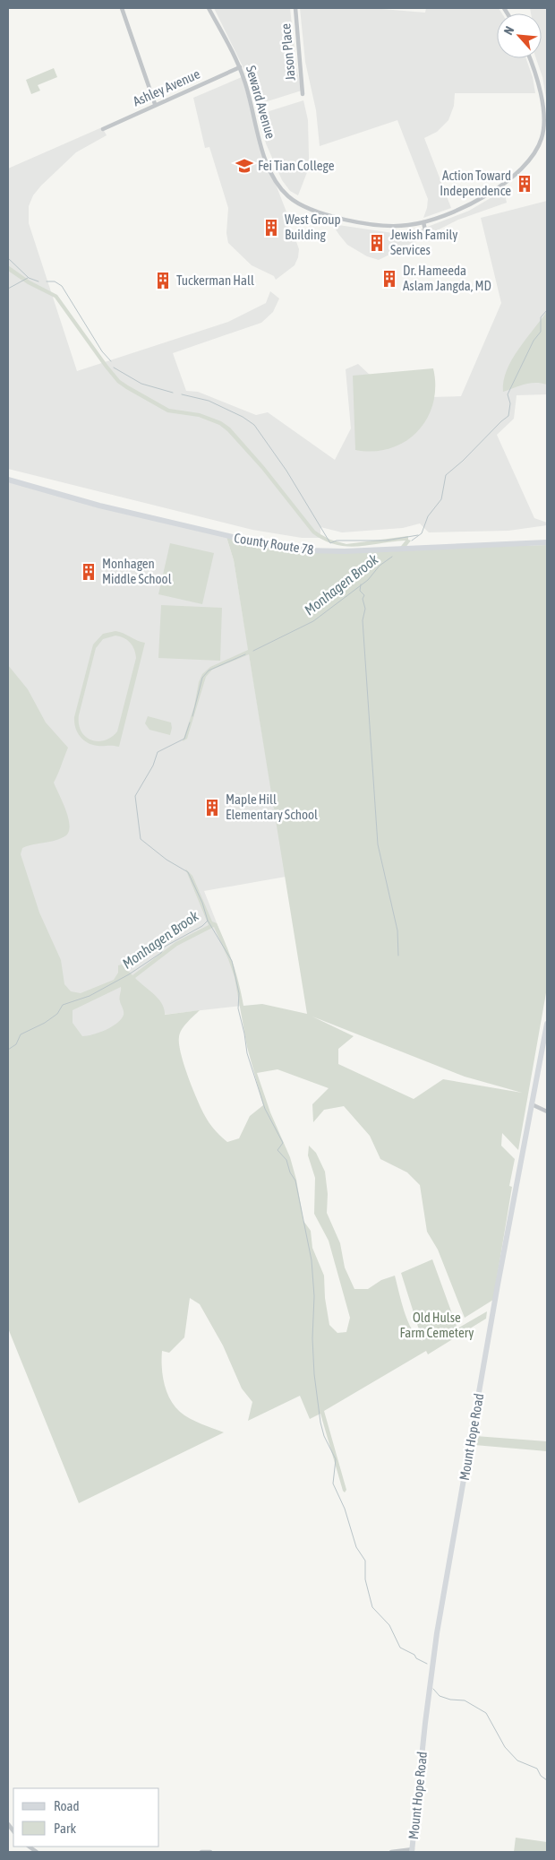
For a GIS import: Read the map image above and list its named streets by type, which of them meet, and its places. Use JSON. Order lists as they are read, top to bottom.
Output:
{
  "streets": {
    "street": [
      "Jason Place",
      "Ashley Avenue",
      "Seward Avenue",
      "County Route 78",
      "Mount Hope Road"
    ]
  },
  "crossings": [
    ["Ashley Avenue", "Seward Avenue"]
  ],
  "water": ["Monhagen Brook"],
  "parks": ["Old Hulse Farm Cemetery"],
  "places": {
    "school or university": ["Fei Tian College"],
    "building": [
      "Action Toward Independence",
      "West Group Building",
      "Jewish Family Services",
      "Dr. Hameeda Aslam Jangda, MD",
      "Tuckerman Hall",
      "Monhagen Middle School",
      "Maple Hill Elementary School"
    ]
  },
  "legend": ["Road", "Park"],
  "north": "top left"
}
